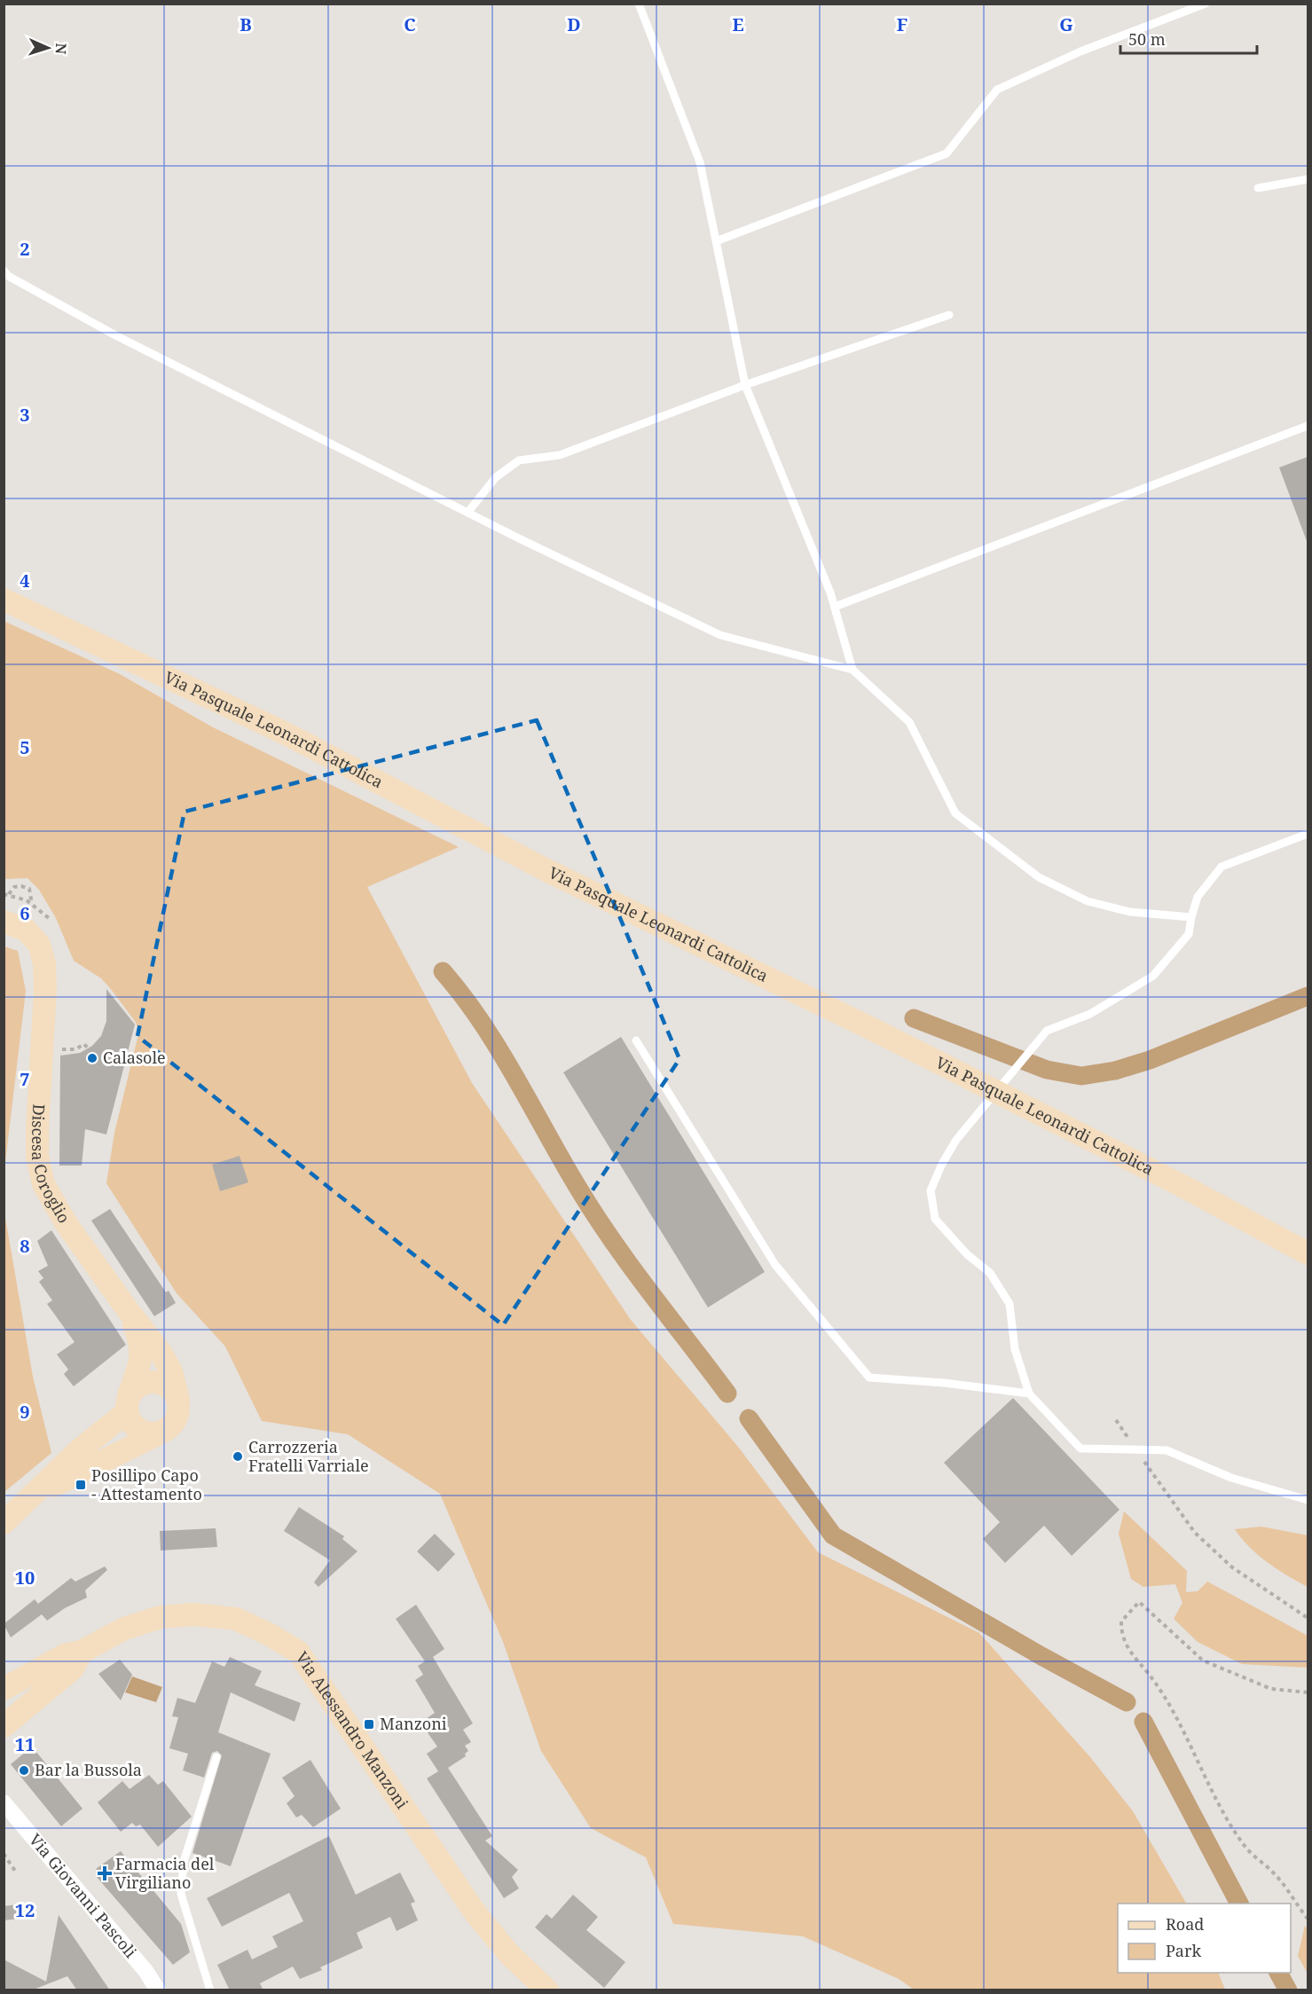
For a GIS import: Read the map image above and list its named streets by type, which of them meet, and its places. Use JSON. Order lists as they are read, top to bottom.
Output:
{
  "streets": {
    "street": [
      "Via Pasquale Leonardi Cattolica",
      "Discesa Coroglio",
      "Via Alessandro Manzoni",
      "Via Giovanni Pascoli"
    ]
  },
  "places": {
    "other": ["Calasole", "Carrozzeria Fratelli Varriale", "Bar la Bussola"],
    "transit": ["Posillipo Capo - Attestamento", "Manzoni"],
    "health": ["Farmacia del Virgiliano"]
  },
  "legend": ["Road", "Park"],
  "scale_bar": "50 m",
  "north": "right",
  "grid": {
    "columns": [
      "B",
      "C",
      "D",
      "E",
      "F",
      "G"
    ],
    "rows": [
      "2",
      "3",
      "4",
      "5",
      "6",
      "7",
      "8",
      "9",
      "10",
      "11",
      "12"
    ]
  }
}
